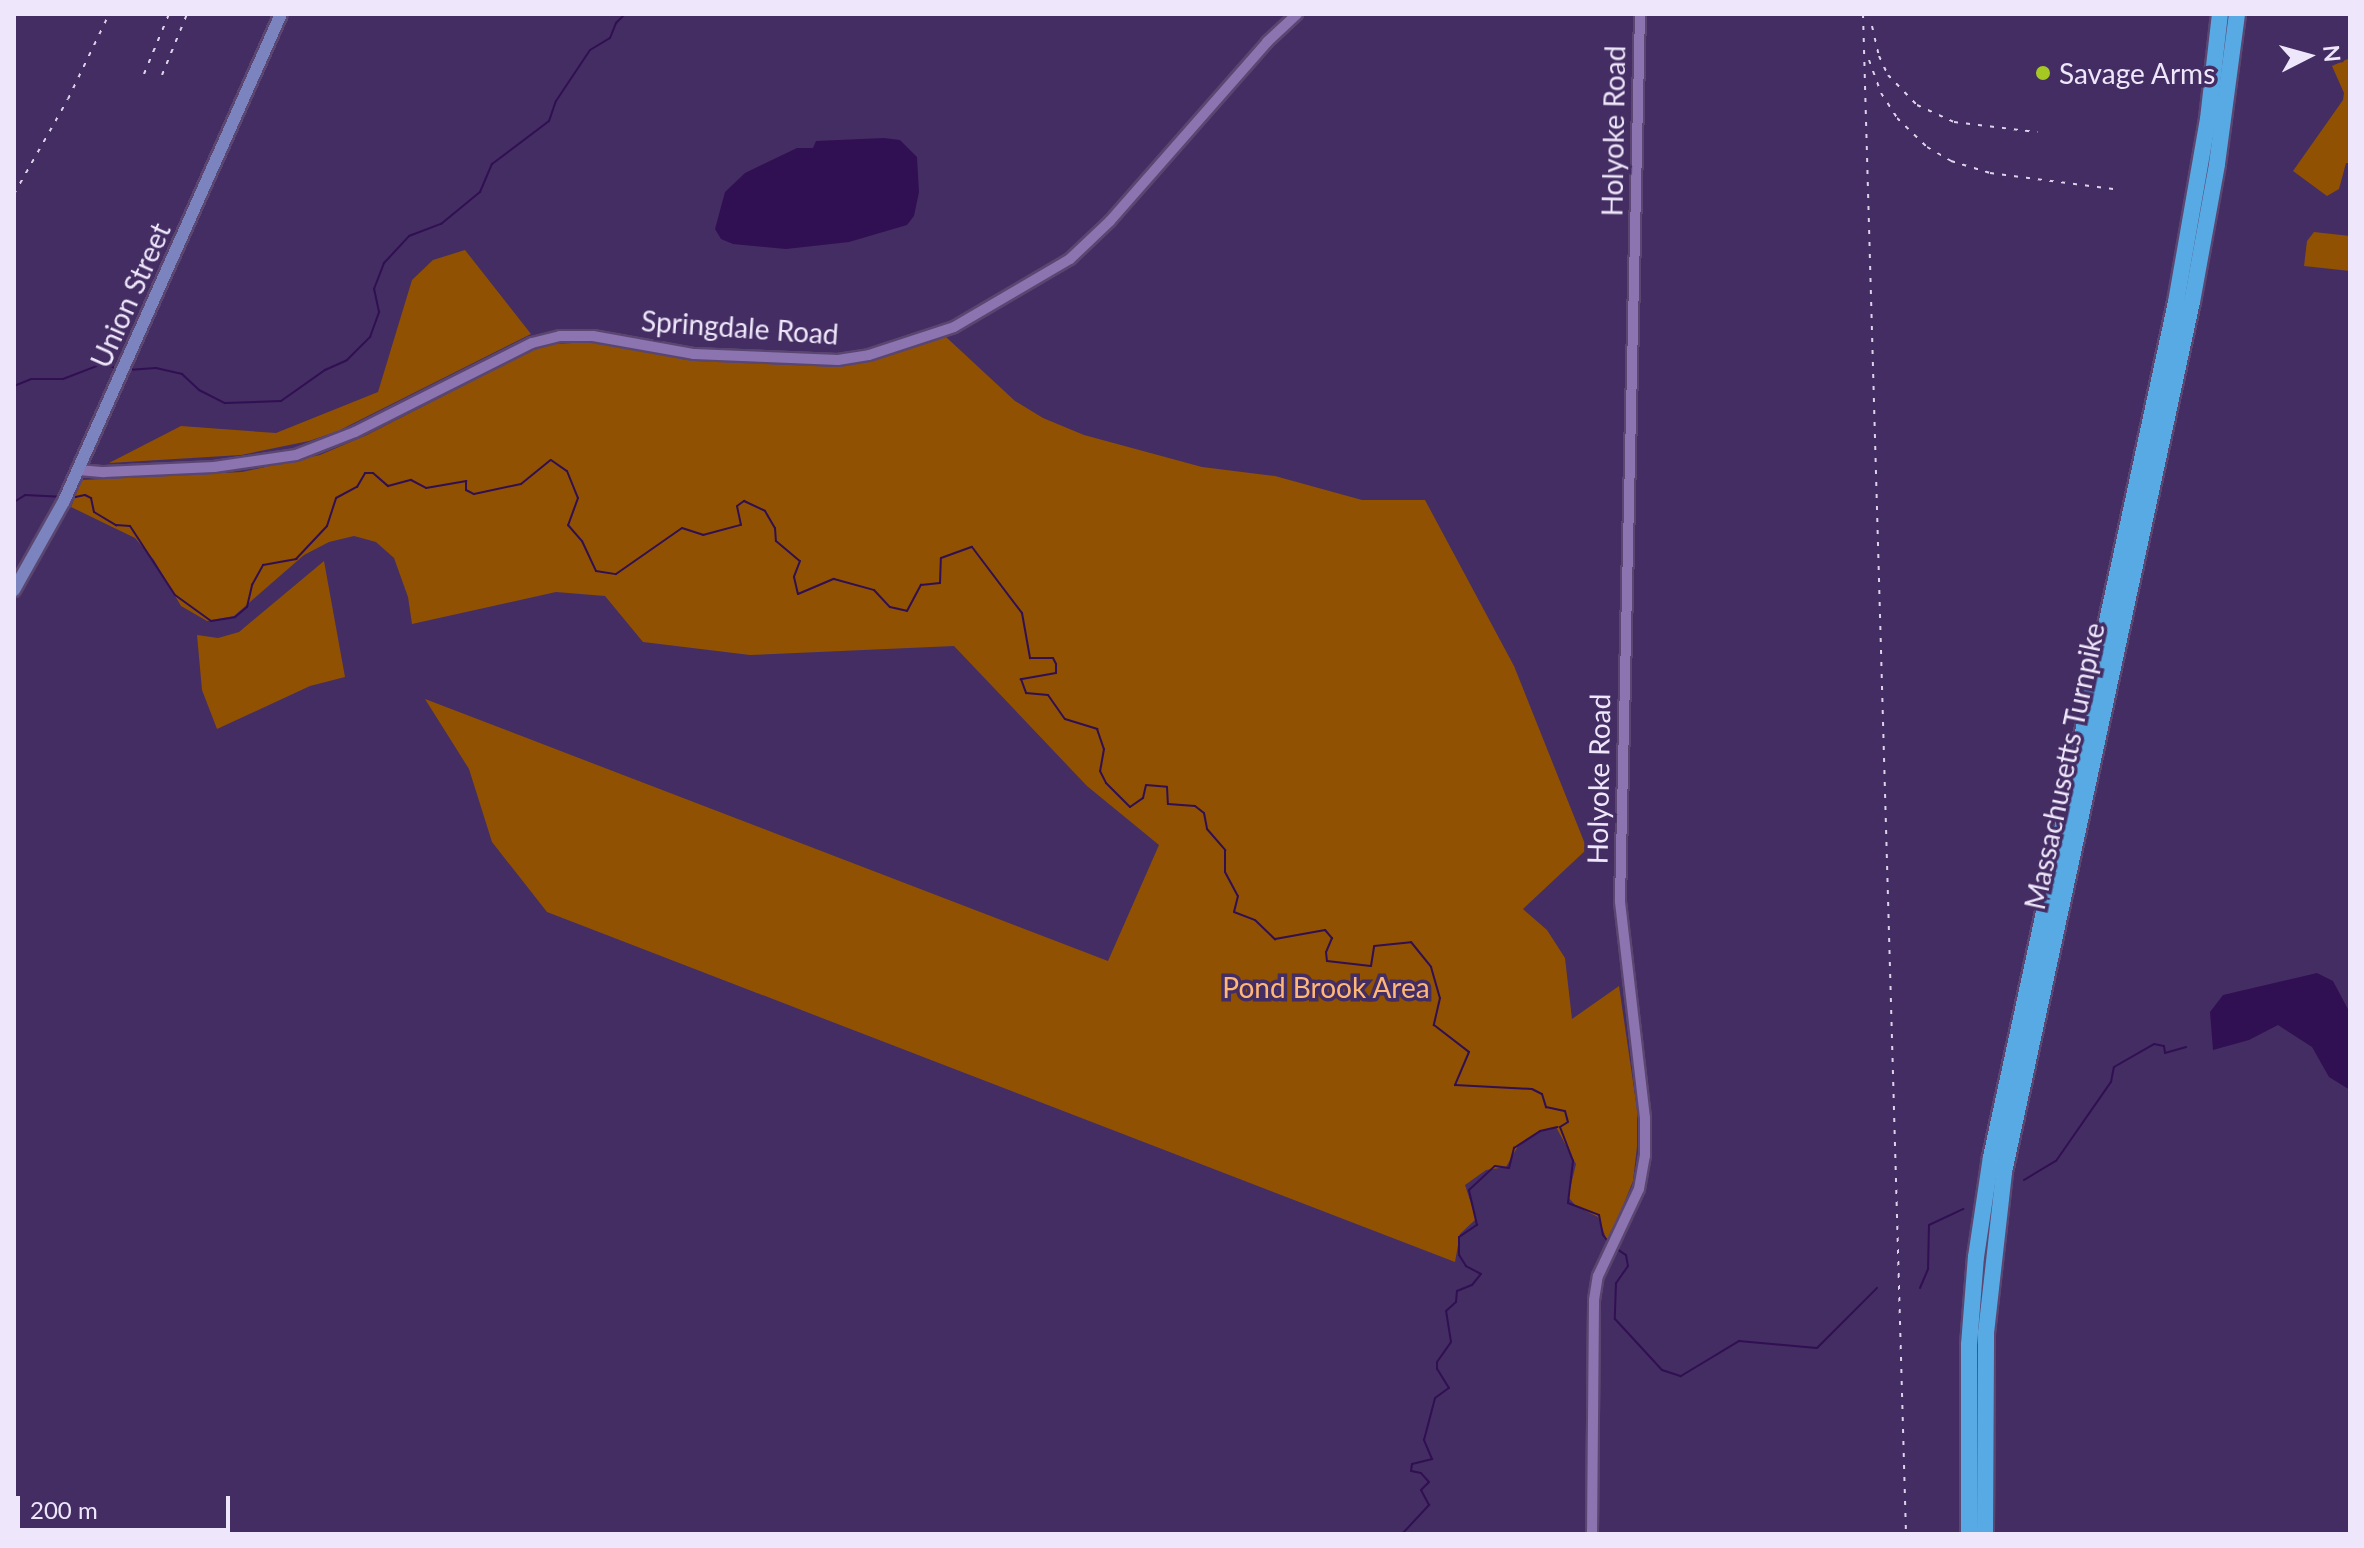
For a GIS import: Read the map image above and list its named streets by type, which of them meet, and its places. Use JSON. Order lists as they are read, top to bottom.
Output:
{
  "streets": {
    "highway": ["Massachusetts Turnpike"],
    "main road": ["Union Street"],
    "street": ["Holyoke Road", "Springdale Road"]
  },
  "crossings": [
    ["Union Street", "Springdale Road"]
  ],
  "parks": ["Pond Brook Area"],
  "places": ["Savage Arms"],
  "scale_bar": "200 m",
  "north": "right"
}
